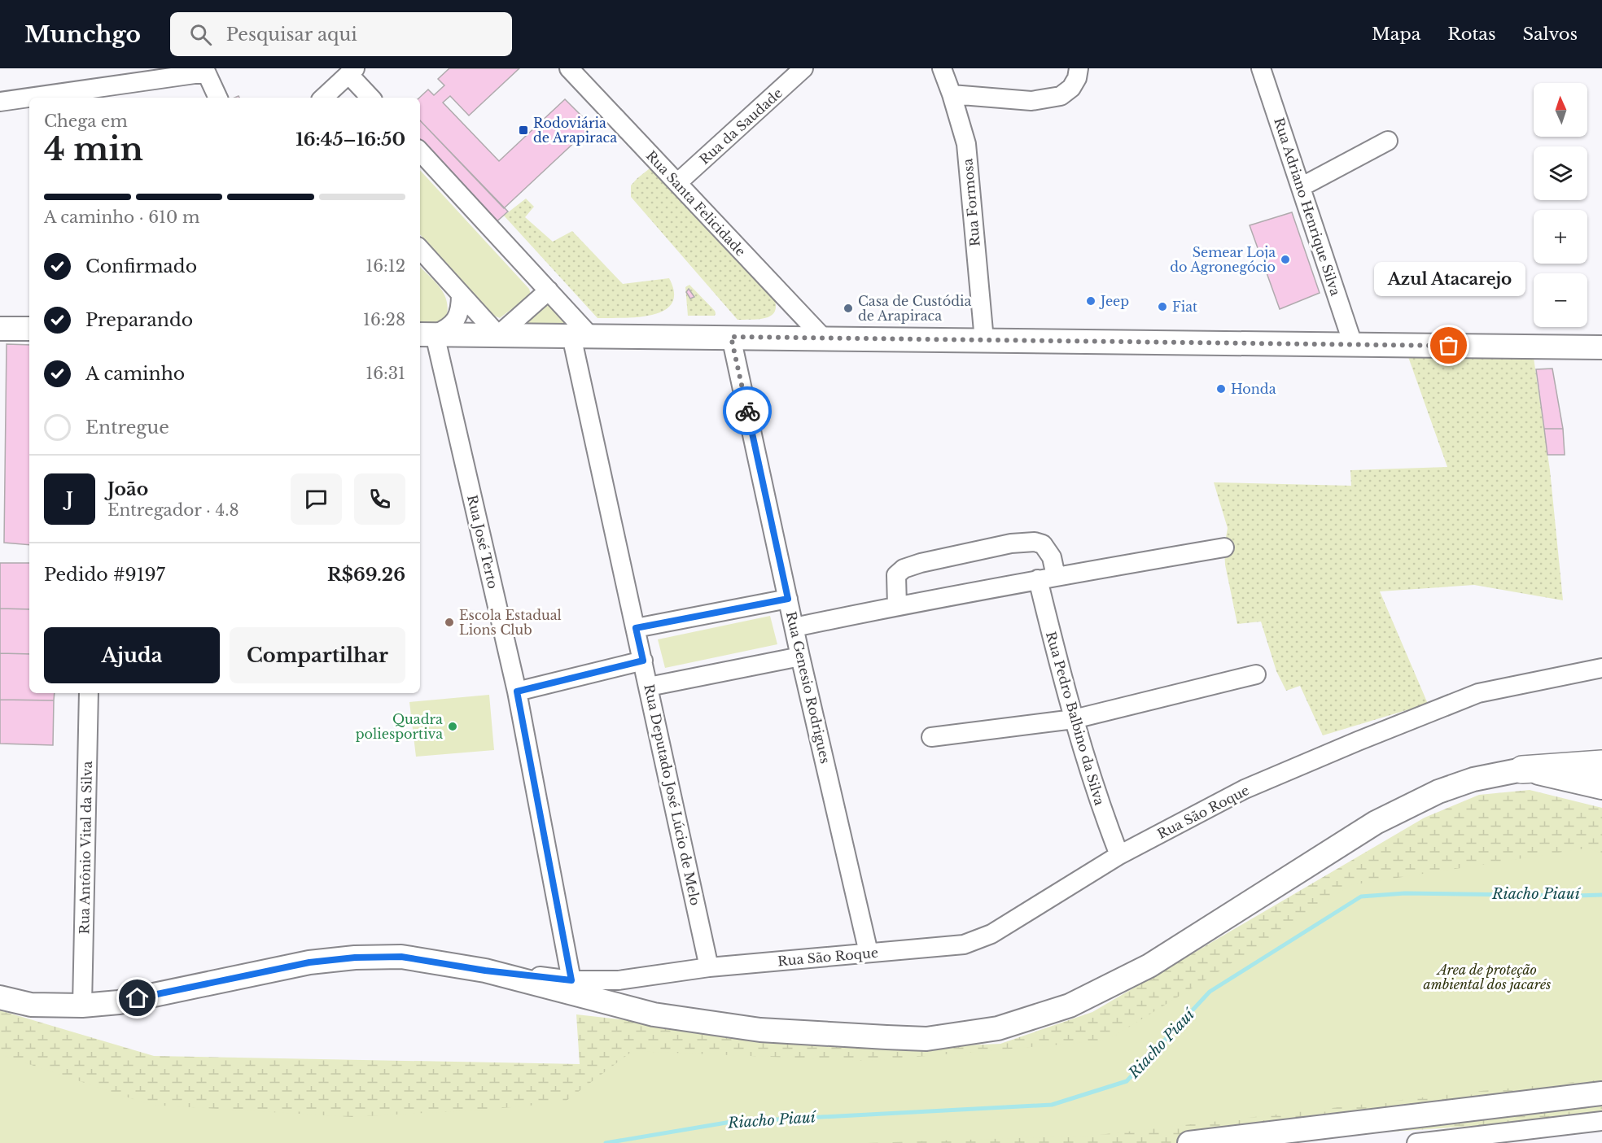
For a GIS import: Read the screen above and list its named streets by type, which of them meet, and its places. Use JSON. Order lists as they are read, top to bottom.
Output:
{
  "streets": {
    "main road": ["Rua São Roque"],
    "street": [
      "Rua da Saudade",
      "Rua Formosa",
      "Rua Santa Felicidade",
      "Rua Adriano Henrique Silva",
      "Rua José Terto",
      "Rua Genesio Rodrigues",
      "Rua Pedro Balbino da Silva",
      "Rua Deputado José Lúcio de Melo",
      "Rua Antônio Vital da Silva"
    ]
  },
  "crossings": [
    ["Rua da Saudade", "Rua Santa Felicidade"],
    ["Rua José Terto", "Rua São Roque"],
    ["Rua Genesio Rodrigues", "Rua São Roque"],
    ["Rua Pedro Balbino da Silva", "Rua São Roque"],
    ["Rua Deputado José Lúcio de Melo", "Rua São Roque"],
    ["Rua São Roque", "Rua Antônio Vital da Silva"]
  ],
  "water": ["Riacho Piauí"],
  "parks": ["Area de proteção ambiental dos jacarés"],
  "places": {
    "transit": ["Rodoviária de Arapiraca"],
    "other": [
      "Semear Loja do Agronegócio",
      "Jeep",
      "Fiat",
      "Casa de Custódia de Arapiraca",
      "Azul Atacarejo",
      "Honda",
      "Escola Estadual Lions Club",
      "Quadra poliesportiva"
    ]
  },
  "north": "top",
  "page": {
    "header": "Munchgo",
    "search": "Pesquisar aqui",
    "nav": ["Mapa", "Rotas", "Salvos"],
    "map_buttons": ["+", "−"],
    "heading": ["4 min", "Chega em", "16:45–16:50"],
    "panel": [
      "João",
      "Entregador · 4.8",
      "Pedido #9197",
      "R$69.26"
    ],
    "bar": "A caminho · 610 m",
    "list": [
      ["Confirmado", "16:12"],
      ["Preparando", "16:28"],
      ["A caminho", "16:31"],
      "Entregue"
    ],
    "bubble": "Azul Atacarejo",
    "round": "J",
    "buttons": ["Ajuda", "Compartilhar"]
  }
}
